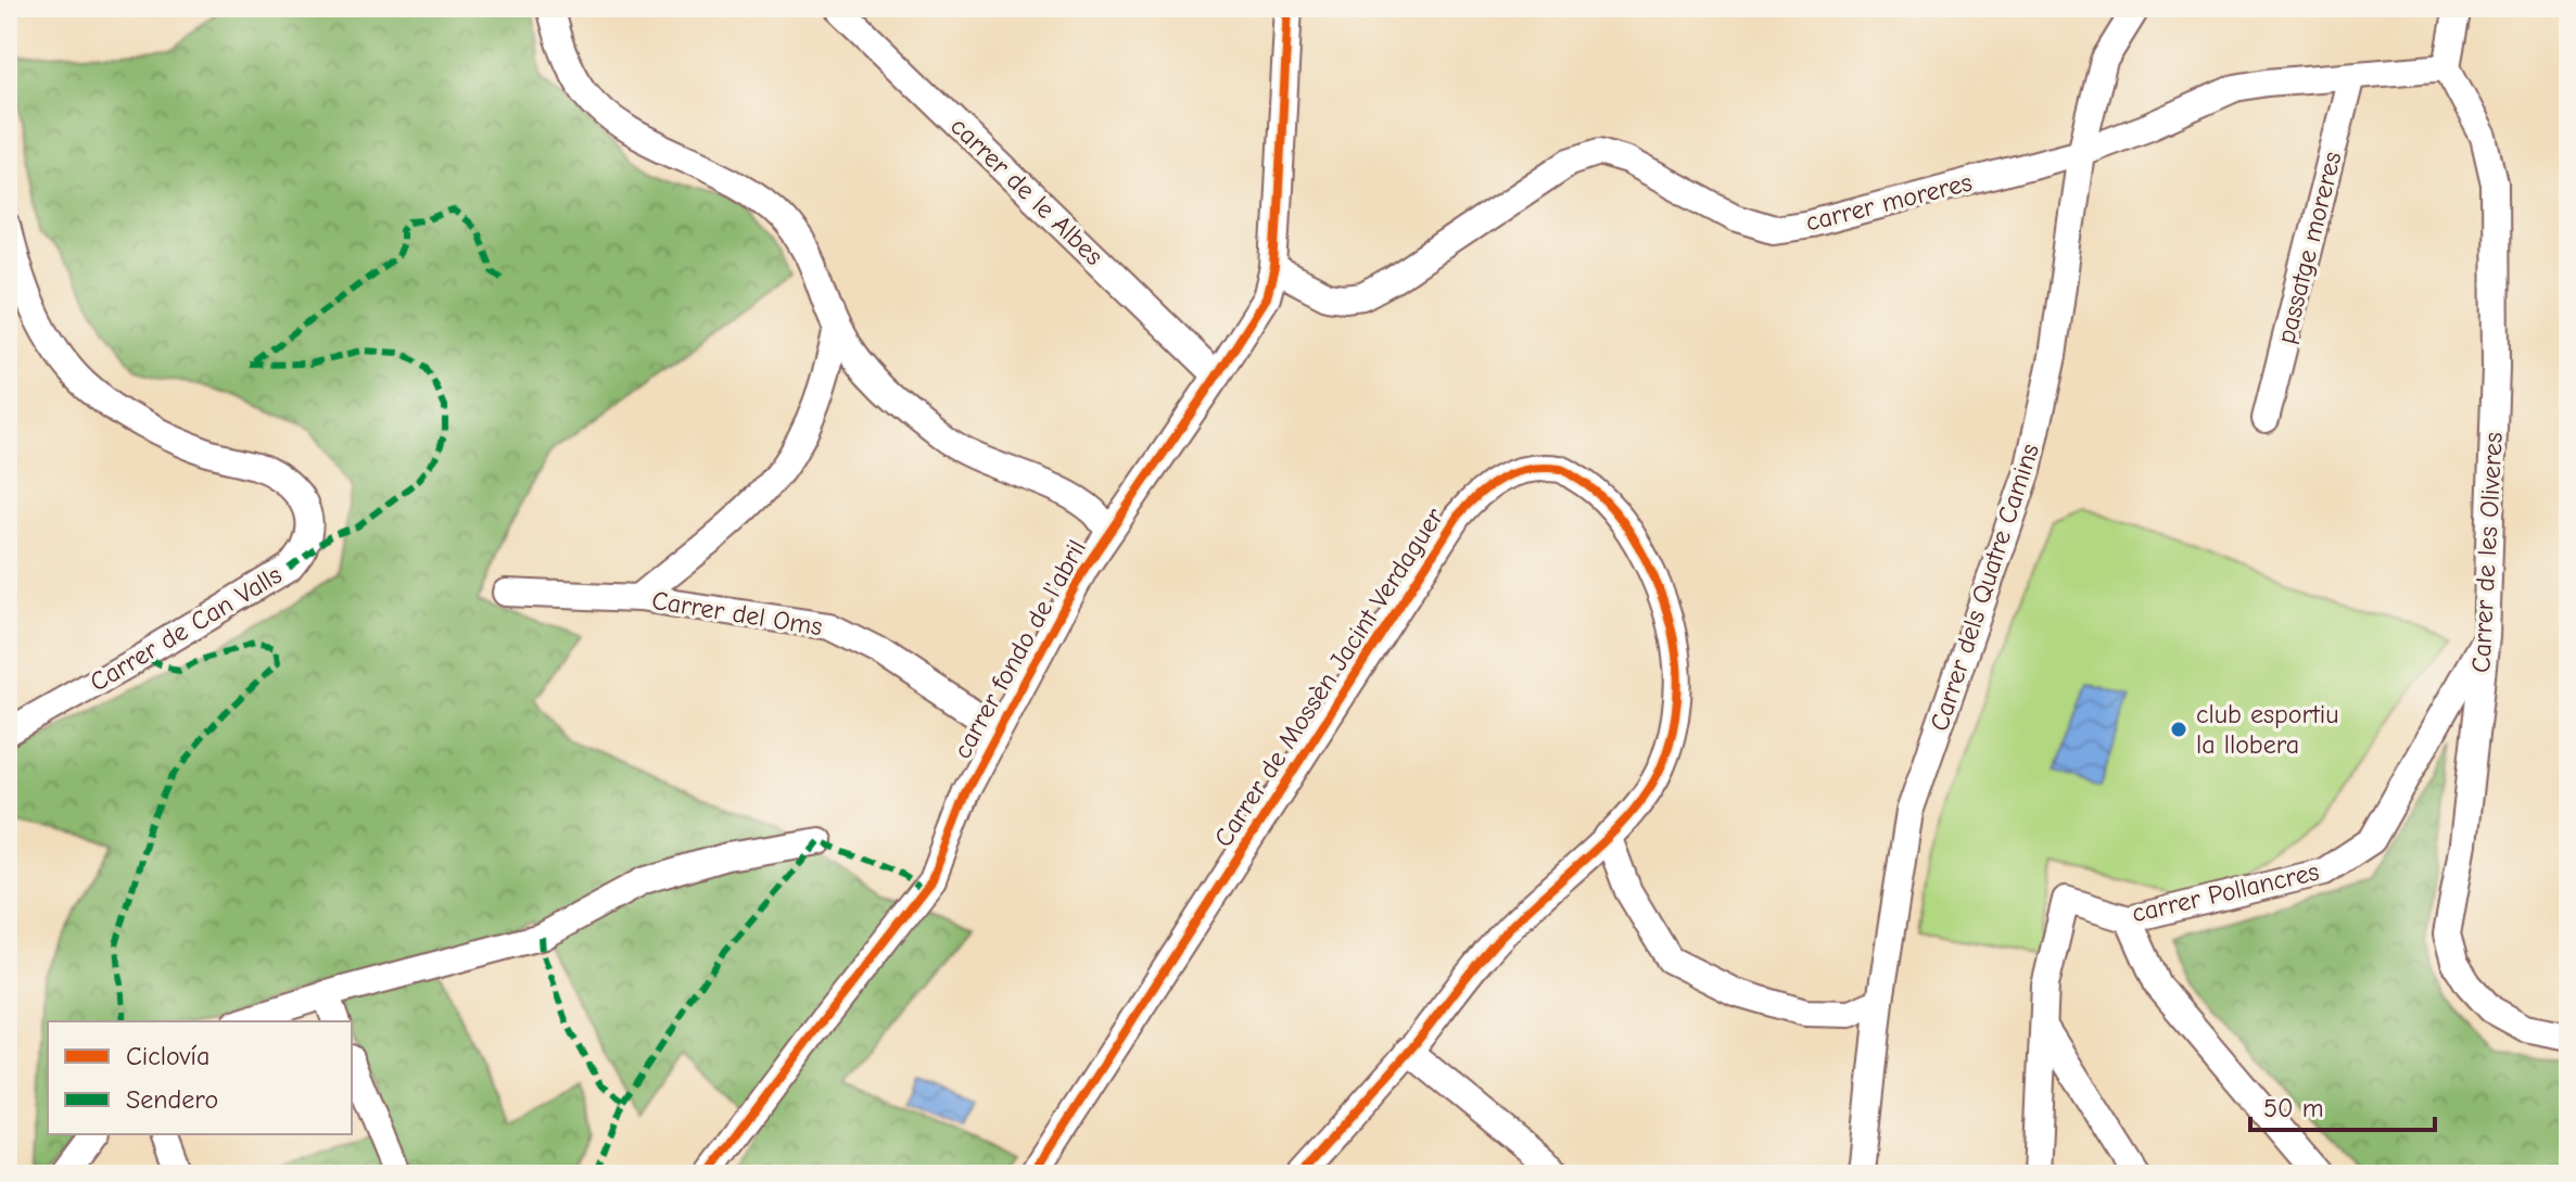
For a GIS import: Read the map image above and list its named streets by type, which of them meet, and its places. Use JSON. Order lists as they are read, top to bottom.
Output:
{
  "streets": {
    "street": [
      "carrer de le Albes",
      "carrer moreres",
      "passatge moreres",
      "Carrer de les Oliveres",
      "Carrer dels Quatre Camins",
      "Carrer del Oms",
      "Carrer de Can Valls",
      "carrer fondo de l'abril",
      "Carrer de Mossèn Jacint Verdaguer",
      "carrer Pollancres"
    ]
  },
  "crossings": [
    ["carrer de le Albes", "carrer fondo de l'abril"],
    ["carrer moreres", "passatge moreres"],
    ["carrer moreres", "Carrer de les Oliveres"],
    ["carrer moreres", "Carrer dels Quatre Camins"],
    ["carrer moreres", "carrer fondo de l'abril"],
    ["Carrer de les Oliveres", "carrer Pollancres"],
    ["Carrer del Oms", "carrer fondo de l'abril"]
  ],
  "places": ["club esportiu la llobera"],
  "legend": ["Ciclovía", "Sendero"],
  "scale_bar": "50 m"
}
